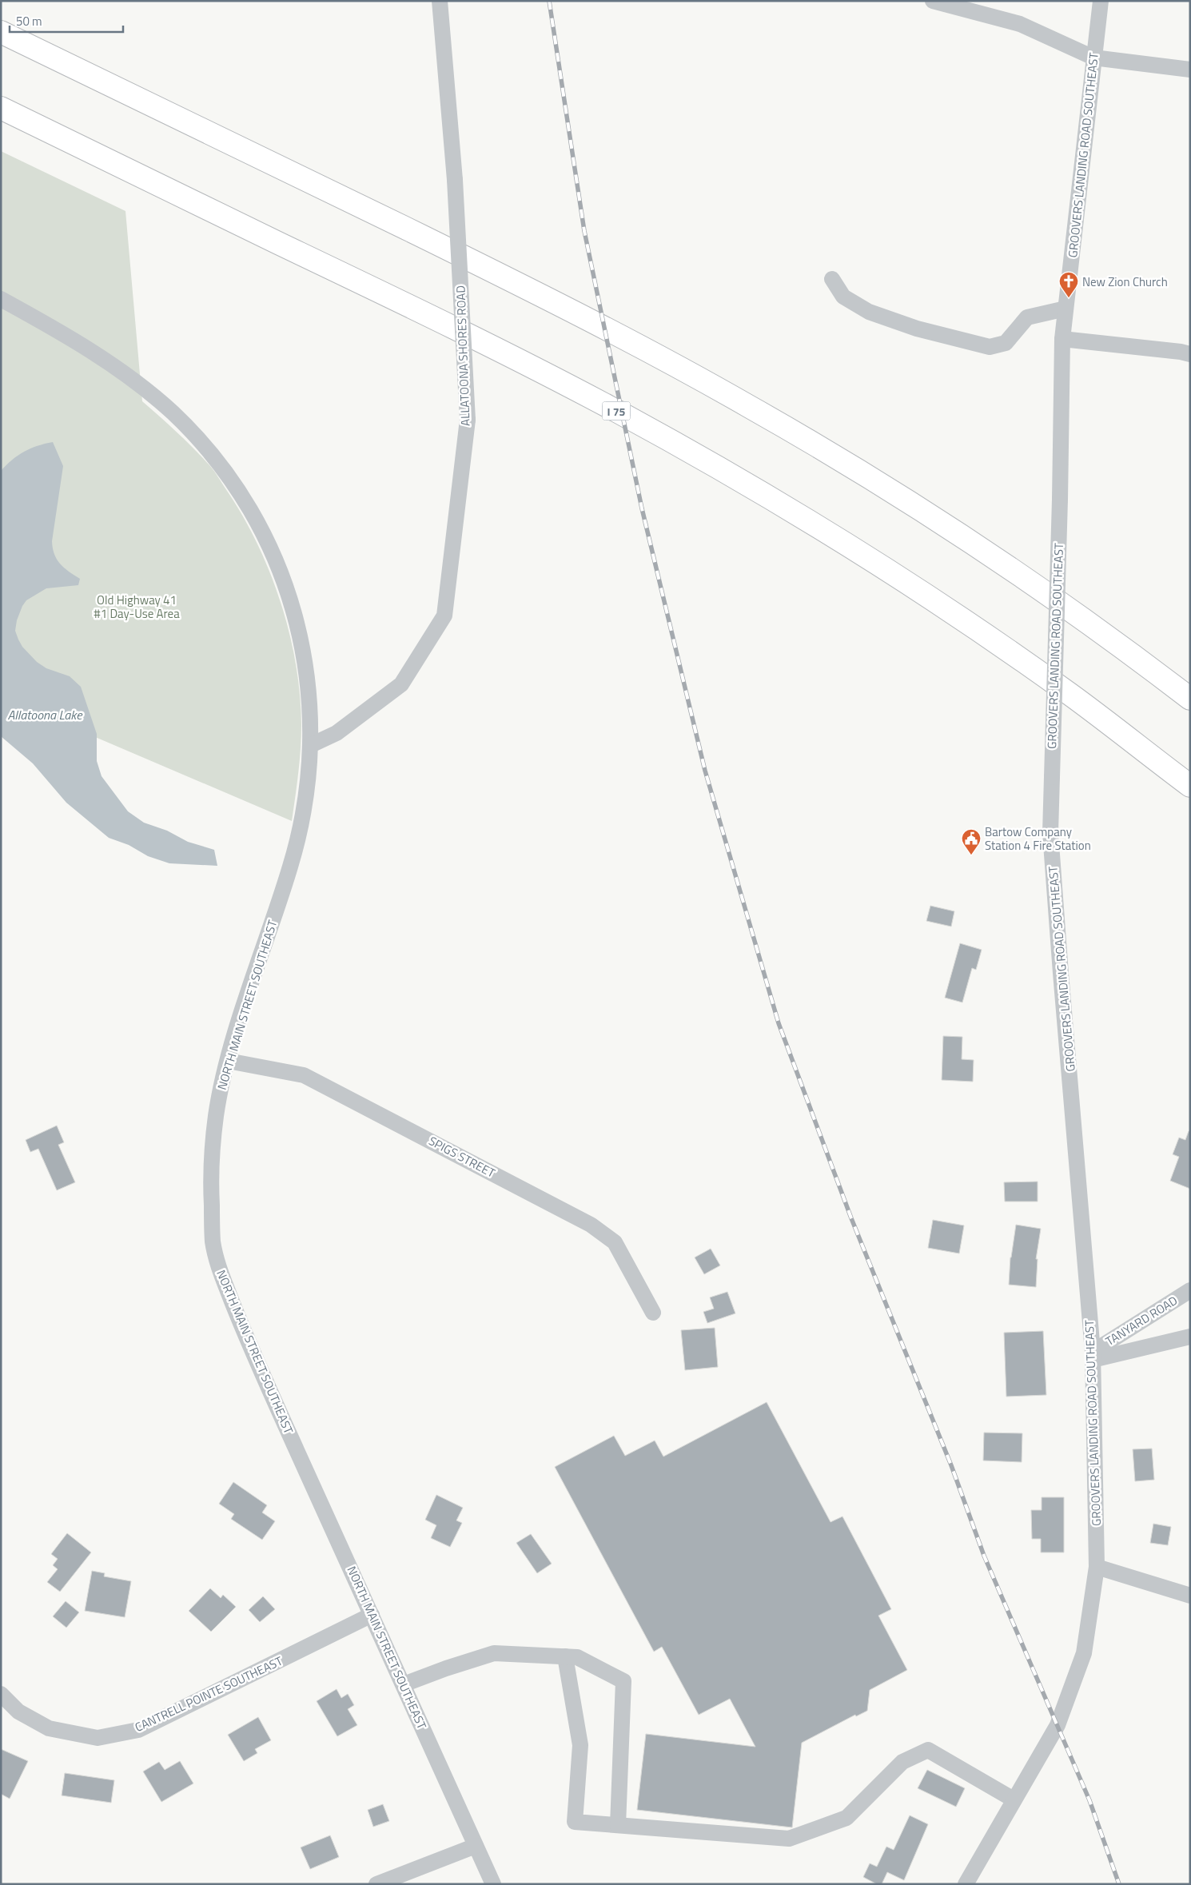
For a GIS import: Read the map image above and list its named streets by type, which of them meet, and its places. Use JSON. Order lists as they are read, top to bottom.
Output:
{
  "streets": {
    "highway": ["I 75"],
    "street": [
      "GROOVERS LANDING ROAD SOUTHEAST",
      "ALLATOONA SHORES ROAD",
      "NORTH MAIN STREET SOUTHEAST",
      "SPIGS STREET",
      "TANYARD ROAD",
      "CANTRELL POINTE SOUTHEAST"
    ]
  },
  "crossings": [
    ["GROOVERS LANDING ROAD SOUTHEAST", "TANYARD ROAD"],
    ["ALLATOONA SHORES ROAD", "NORTH MAIN STREET SOUTHEAST"],
    ["NORTH MAIN STREET SOUTHEAST", "SPIGS STREET"],
    ["NORTH MAIN STREET SOUTHEAST", "CANTRELL POINTE SOUTHEAST"]
  ],
  "water": ["Allatoona Lake"],
  "parks": ["Old Highway 41 #1 Day-Use Area"],
  "places": {
    "church": ["New Zion Church"],
    "public building": ["Bartow Company Station 4 Fire Station"]
  },
  "scale_bar": "50 m"
}
